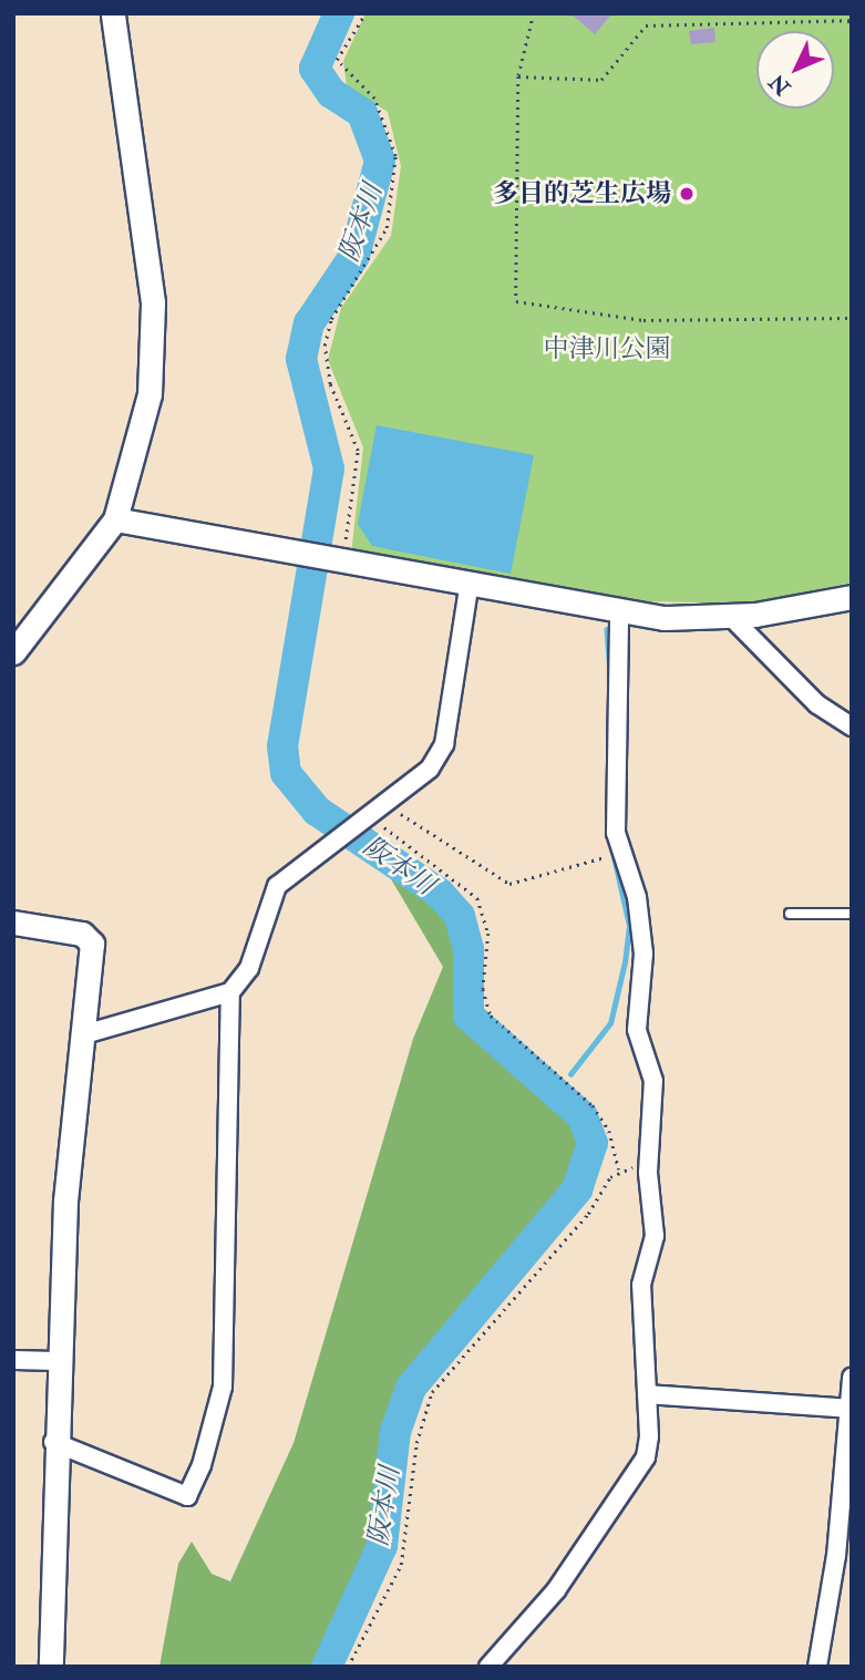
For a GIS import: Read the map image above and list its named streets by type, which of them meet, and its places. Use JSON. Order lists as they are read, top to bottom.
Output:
{
  "water": ["阪本川"],
  "parks": ["中津川公園"],
  "places": ["多目的芝生広場"],
  "north": "bottom left"
}
